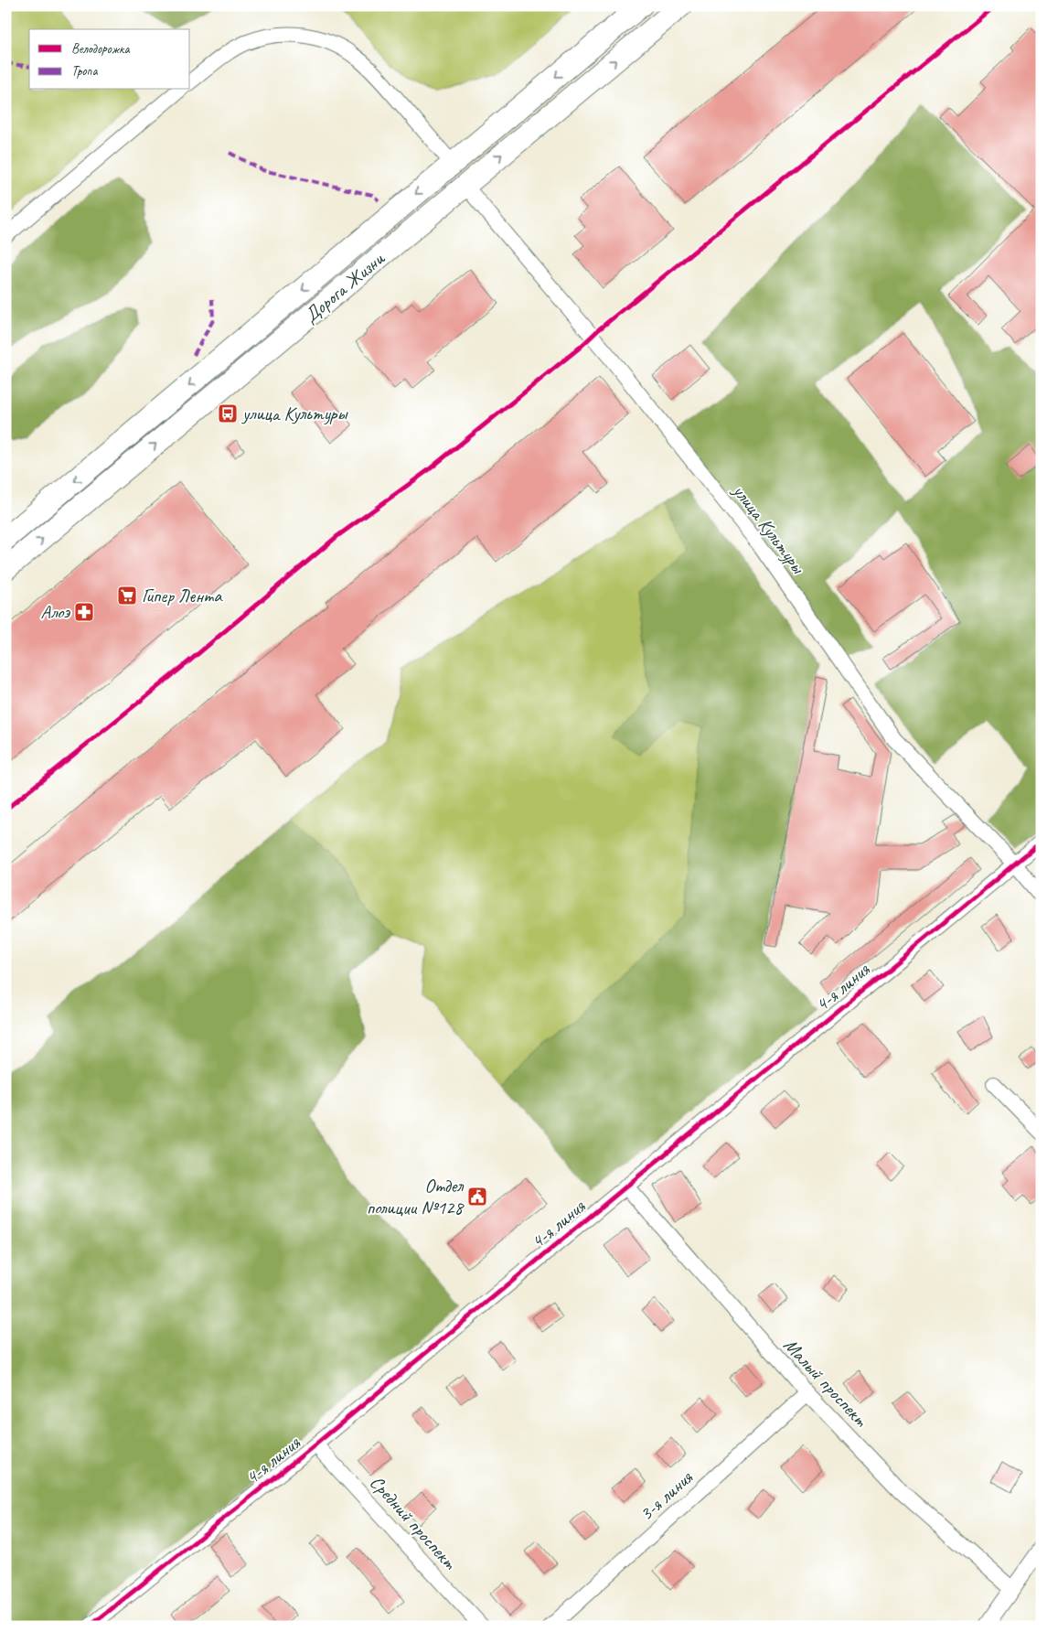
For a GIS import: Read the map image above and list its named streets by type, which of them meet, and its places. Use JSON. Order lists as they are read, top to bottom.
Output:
{
  "streets": {
    "main road": ["Дорога Жизни"],
    "street": [
      "улица Культуры",
      "4-я линия",
      "Малый проспект",
      "3-я линия",
      "Средний проспект"
    ]
  },
  "crossings": [
    ["Дорога Жизни", "улица Культуры"],
    ["улица Культуры", "4-я линия"],
    ["4-я линия", "Малый проспект"],
    ["4-я линия", "Средний проспект"],
    ["Малый проспект", "3-я линия"]
  ],
  "places": {
    "bus stop": ["улица Культуры"],
    "supermarket": ["Гипер Лента"],
    "pharmacy": ["Алоэ"],
    "public building": ["Отдел полиции №128"]
  },
  "legend": ["Велодорожка", "Тропа"]
}
